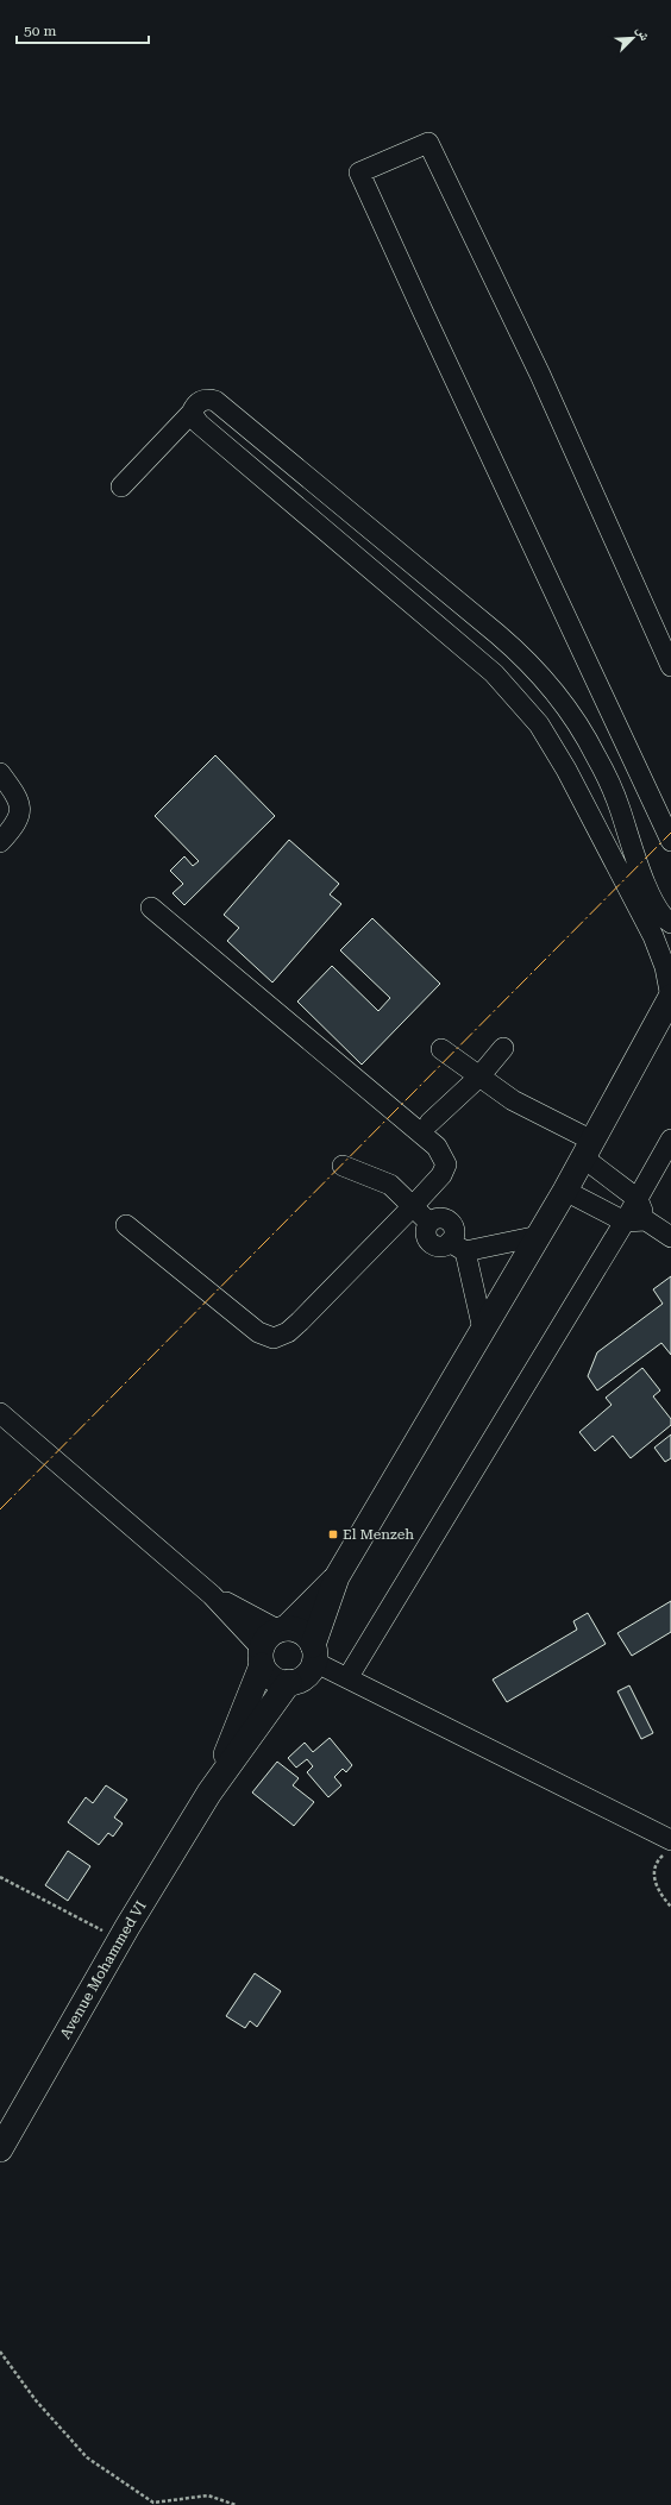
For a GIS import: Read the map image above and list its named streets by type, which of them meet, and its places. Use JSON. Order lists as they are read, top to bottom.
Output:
{
  "streets": {
    "main road": ["Avenue Mohammed VI"]
  },
  "places": {
    "transit": ["El Menzeh"]
  },
  "scale_bar": "50 m",
  "north": "top right"
}
